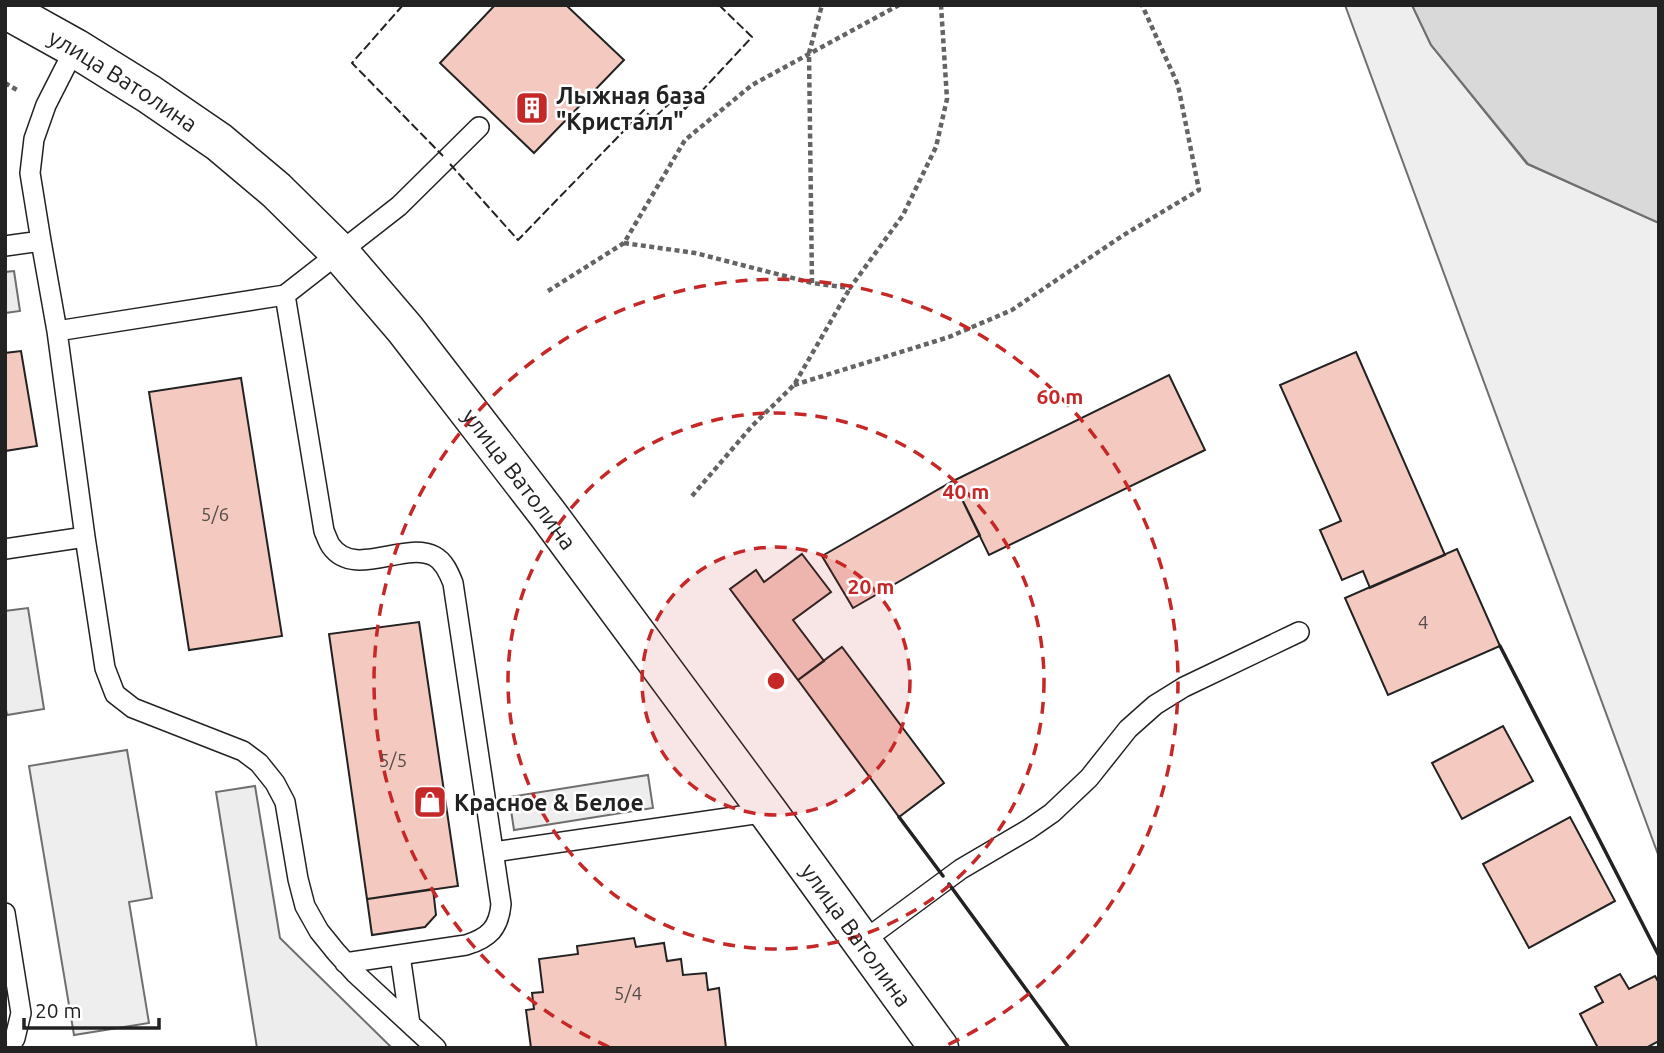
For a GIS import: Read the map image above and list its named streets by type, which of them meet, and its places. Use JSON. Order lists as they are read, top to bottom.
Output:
{
  "streets": {
    "street": ["улица Ватолина"]
  },
  "places": {
    "building": ["Лыжная база \"Кристалл\""],
    "shop": ["Красное & Белое"]
  },
  "house_numbers": [
    "5/6",
    "4",
    "5/5",
    "5/4"
  ],
  "scale_bar": "20 m",
  "rings": ["60 m", "40 m", "20 m"]
}
